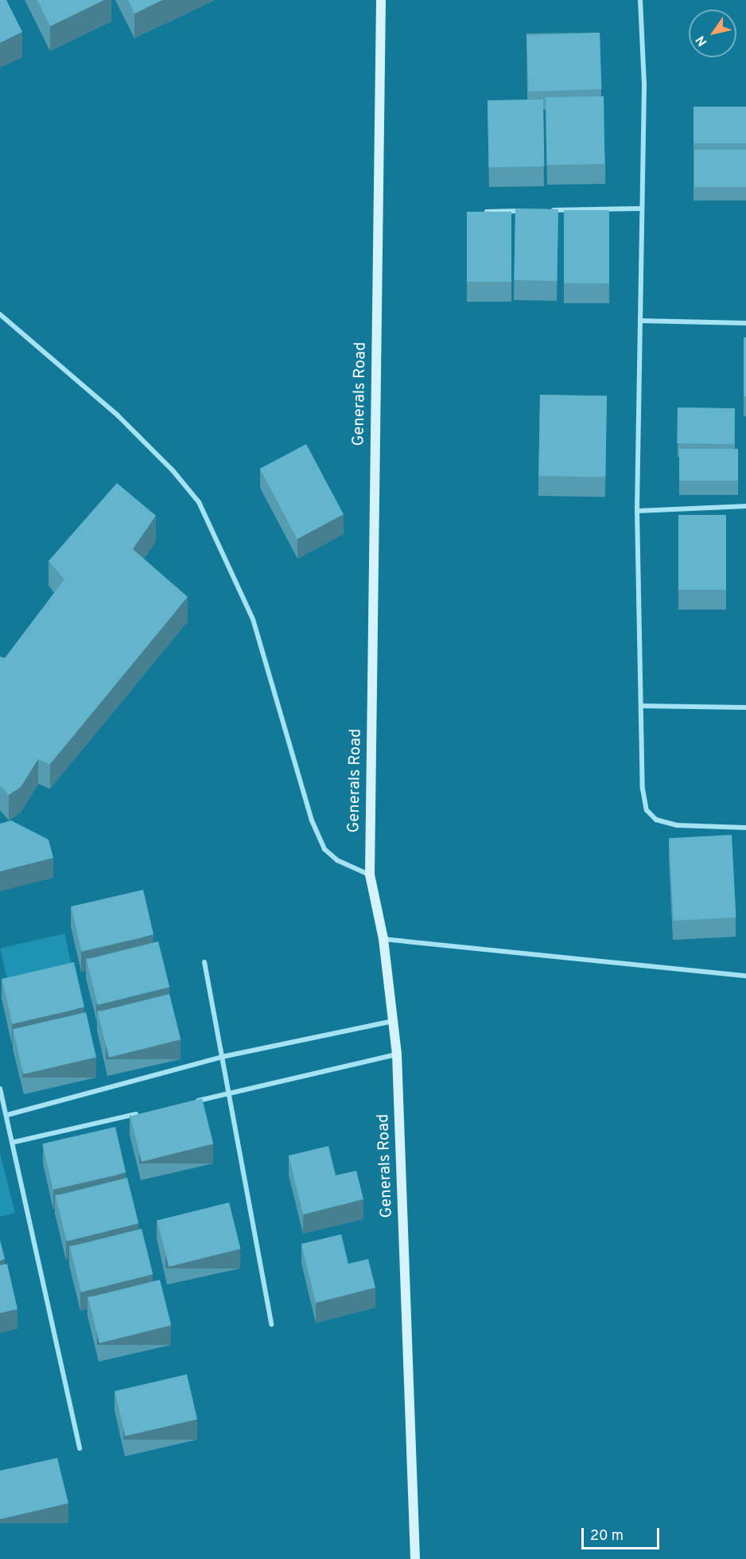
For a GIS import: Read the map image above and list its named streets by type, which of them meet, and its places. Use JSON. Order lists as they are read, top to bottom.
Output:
{
  "streets": {
    "street": ["Generals Road"]
  },
  "scale_bar": "20 m",
  "north": "bottom left"
}
